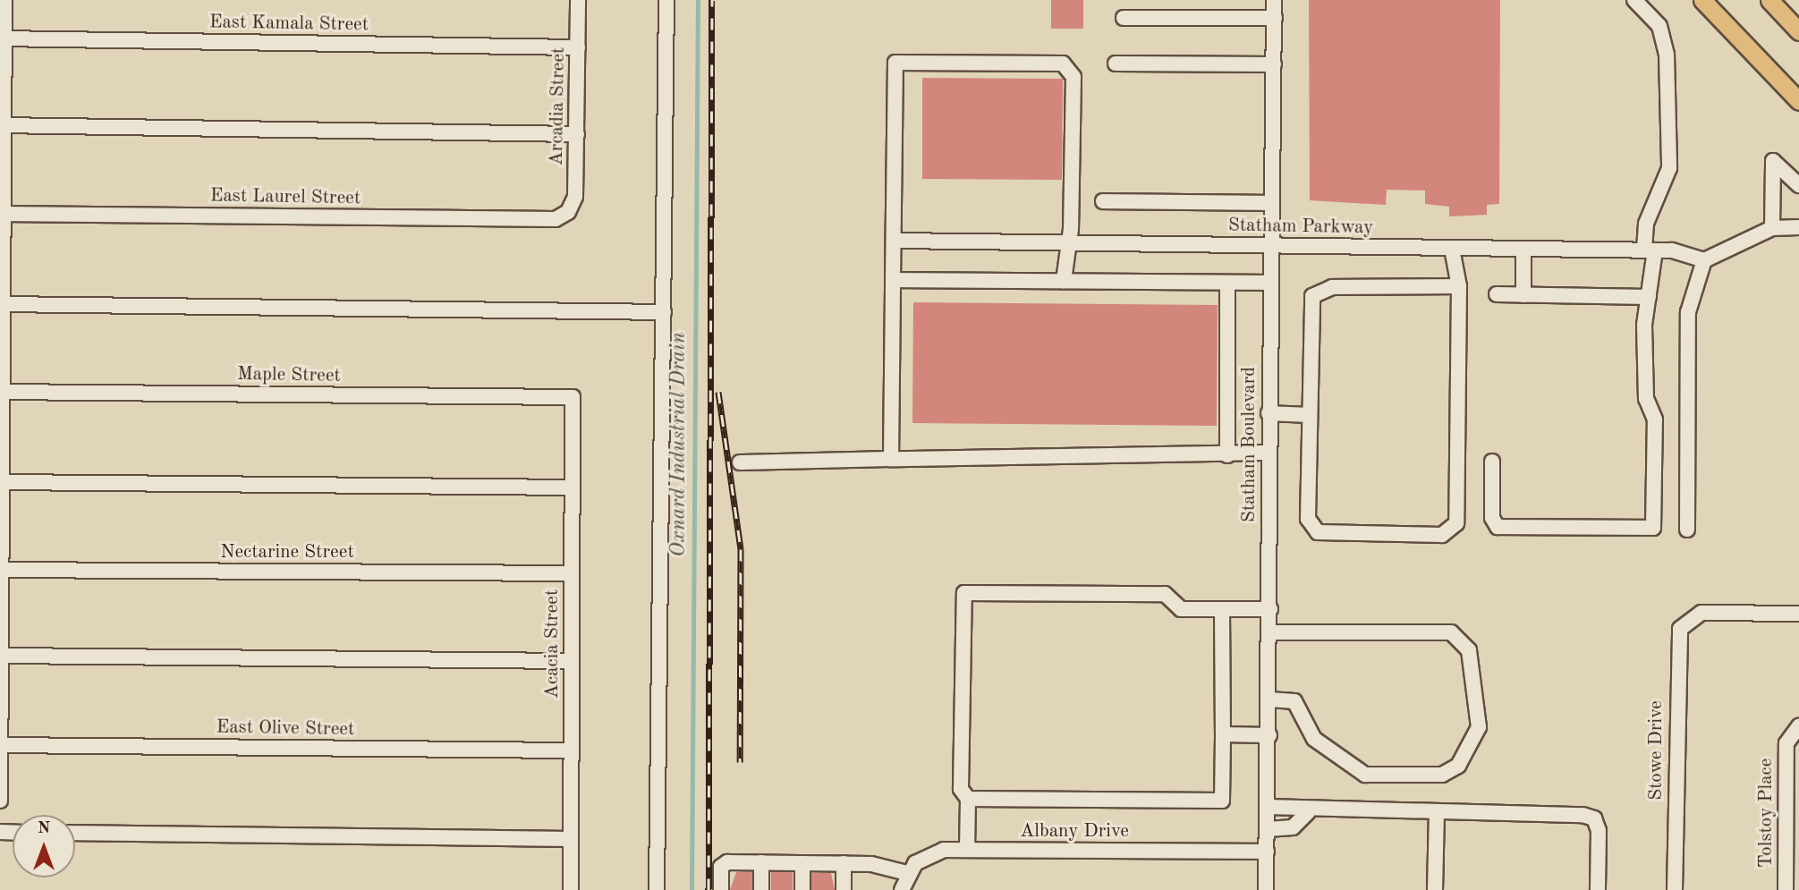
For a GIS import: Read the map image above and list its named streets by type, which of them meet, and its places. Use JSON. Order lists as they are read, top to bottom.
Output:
{
  "streets": {
    "street": [
      "East Kamala Street",
      "Arcadia Street",
      "East Laurel Street",
      "Statham Parkway",
      "Maple Street",
      "Statham Boulevard",
      "Nectarine Street",
      "Acacia Street",
      "East Olive Street",
      "Stowe Drive",
      "Tolstoy Place",
      "Albany Drive"
    ]
  },
  "crossings": [
    ["East Kamala Street", "Arcadia Street"],
    ["Arcadia Street", "East Laurel Street"],
    ["Statham Parkway", "Statham Boulevard"],
    ["Maple Street", "Acacia Street"],
    ["Statham Boulevard", "Albany Drive"],
    ["Nectarine Street", "Acacia Street"],
    ["Acacia Street", "East Olive Street"]
  ],
  "water": ["Oxnard Industrial Drain"],
  "north": "top"
}
